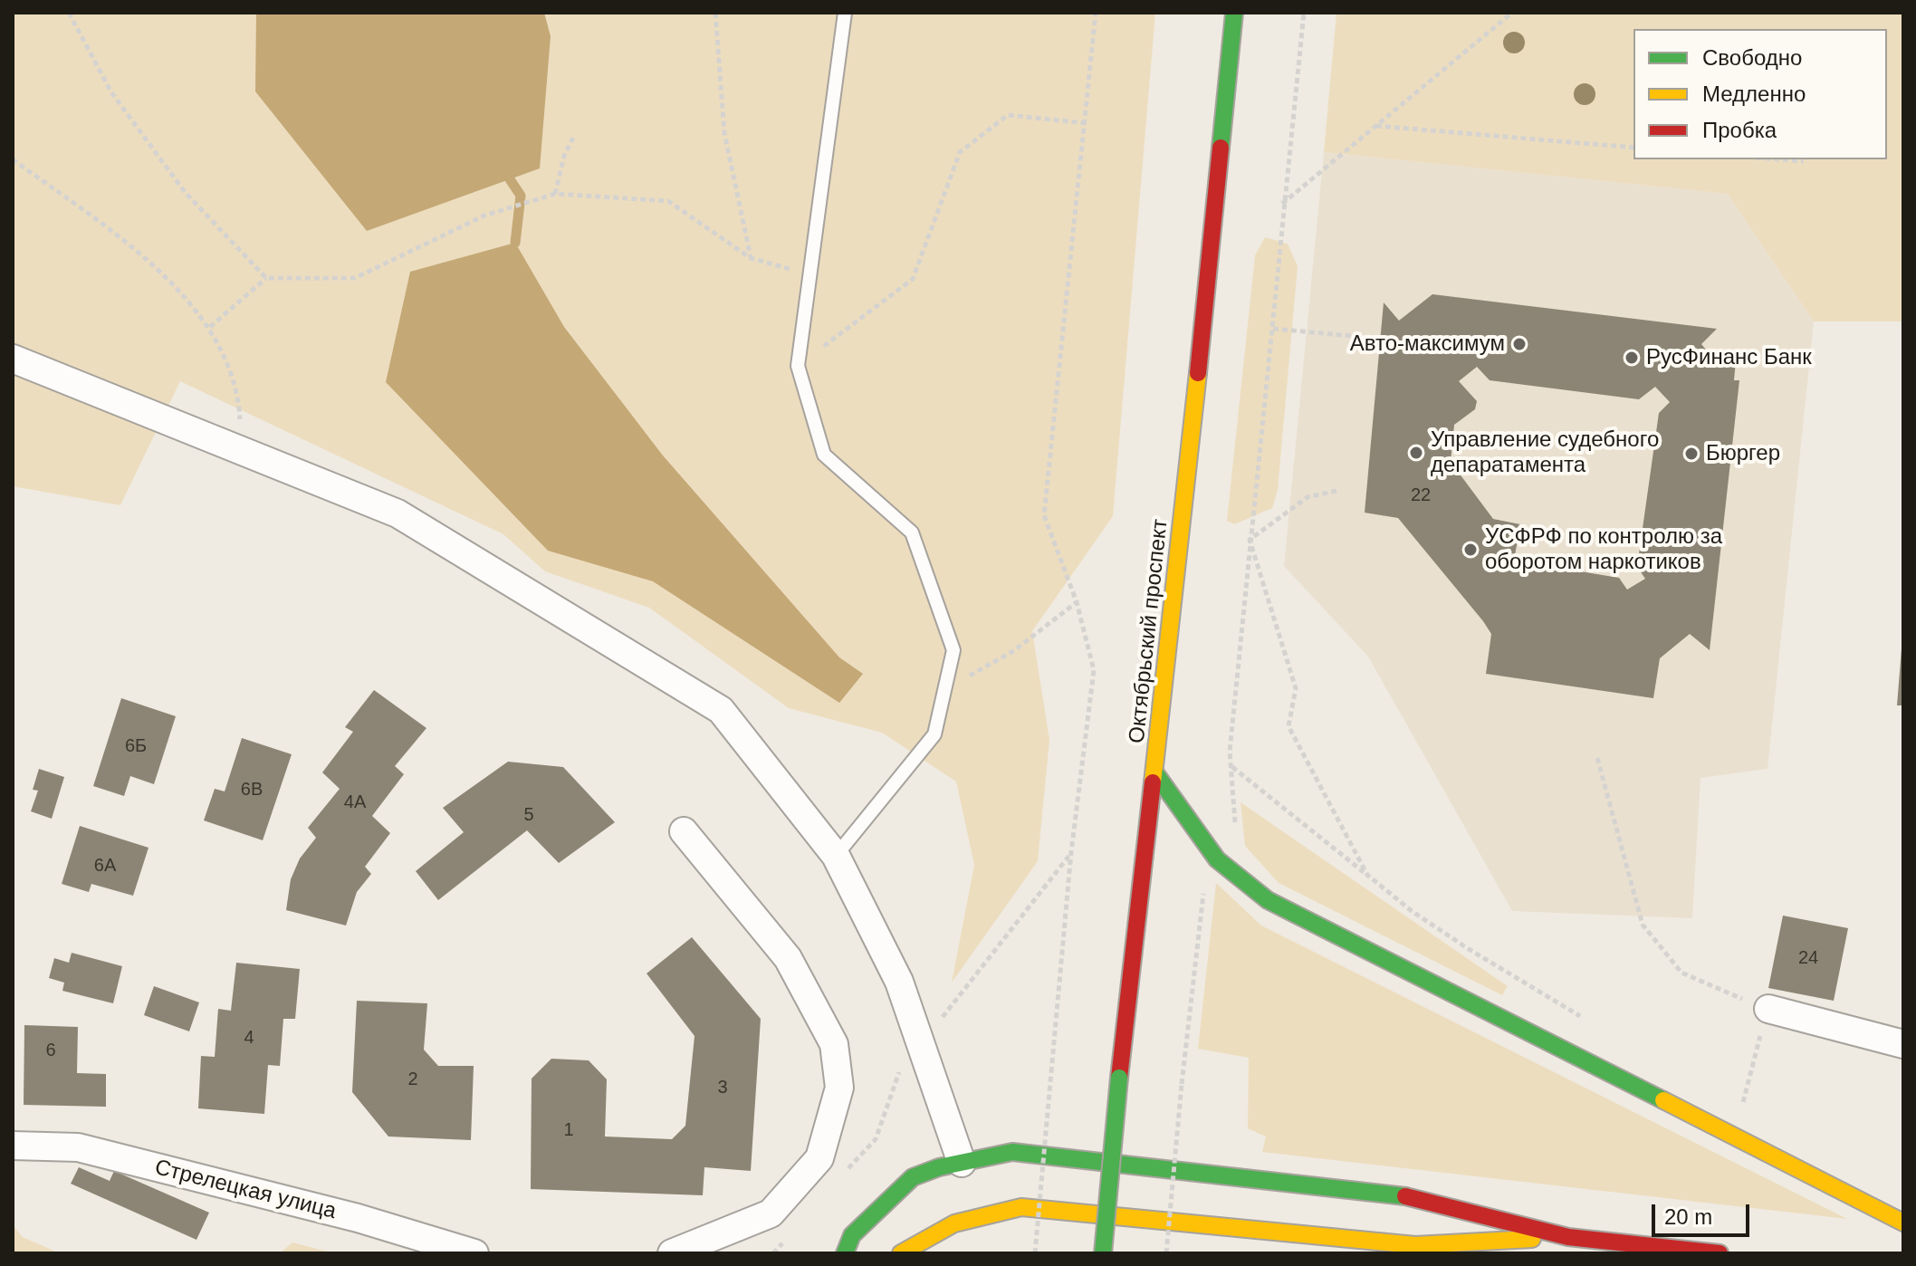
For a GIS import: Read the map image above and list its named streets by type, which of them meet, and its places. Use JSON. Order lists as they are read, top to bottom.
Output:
{
  "streets": {
    "main road": ["Октябрьский проспект"],
    "street": ["Стрелецкая улица"]
  },
  "places": [
    "Авто-максимум",
    "РусФинанс Банк",
    "Управление судебного депаратамента",
    "Бюргер",
    "УСФРФ по контролю за оборотом наркотиков"
  ],
  "house_numbers": [
    "22",
    "6Б",
    "6В",
    "4А",
    "5",
    "6А",
    "24",
    "4",
    "6",
    "2",
    "3",
    "1"
  ],
  "legend": ["Свободно", "Медленно", "Пробка"],
  "scale_bar": "20 m"
}
